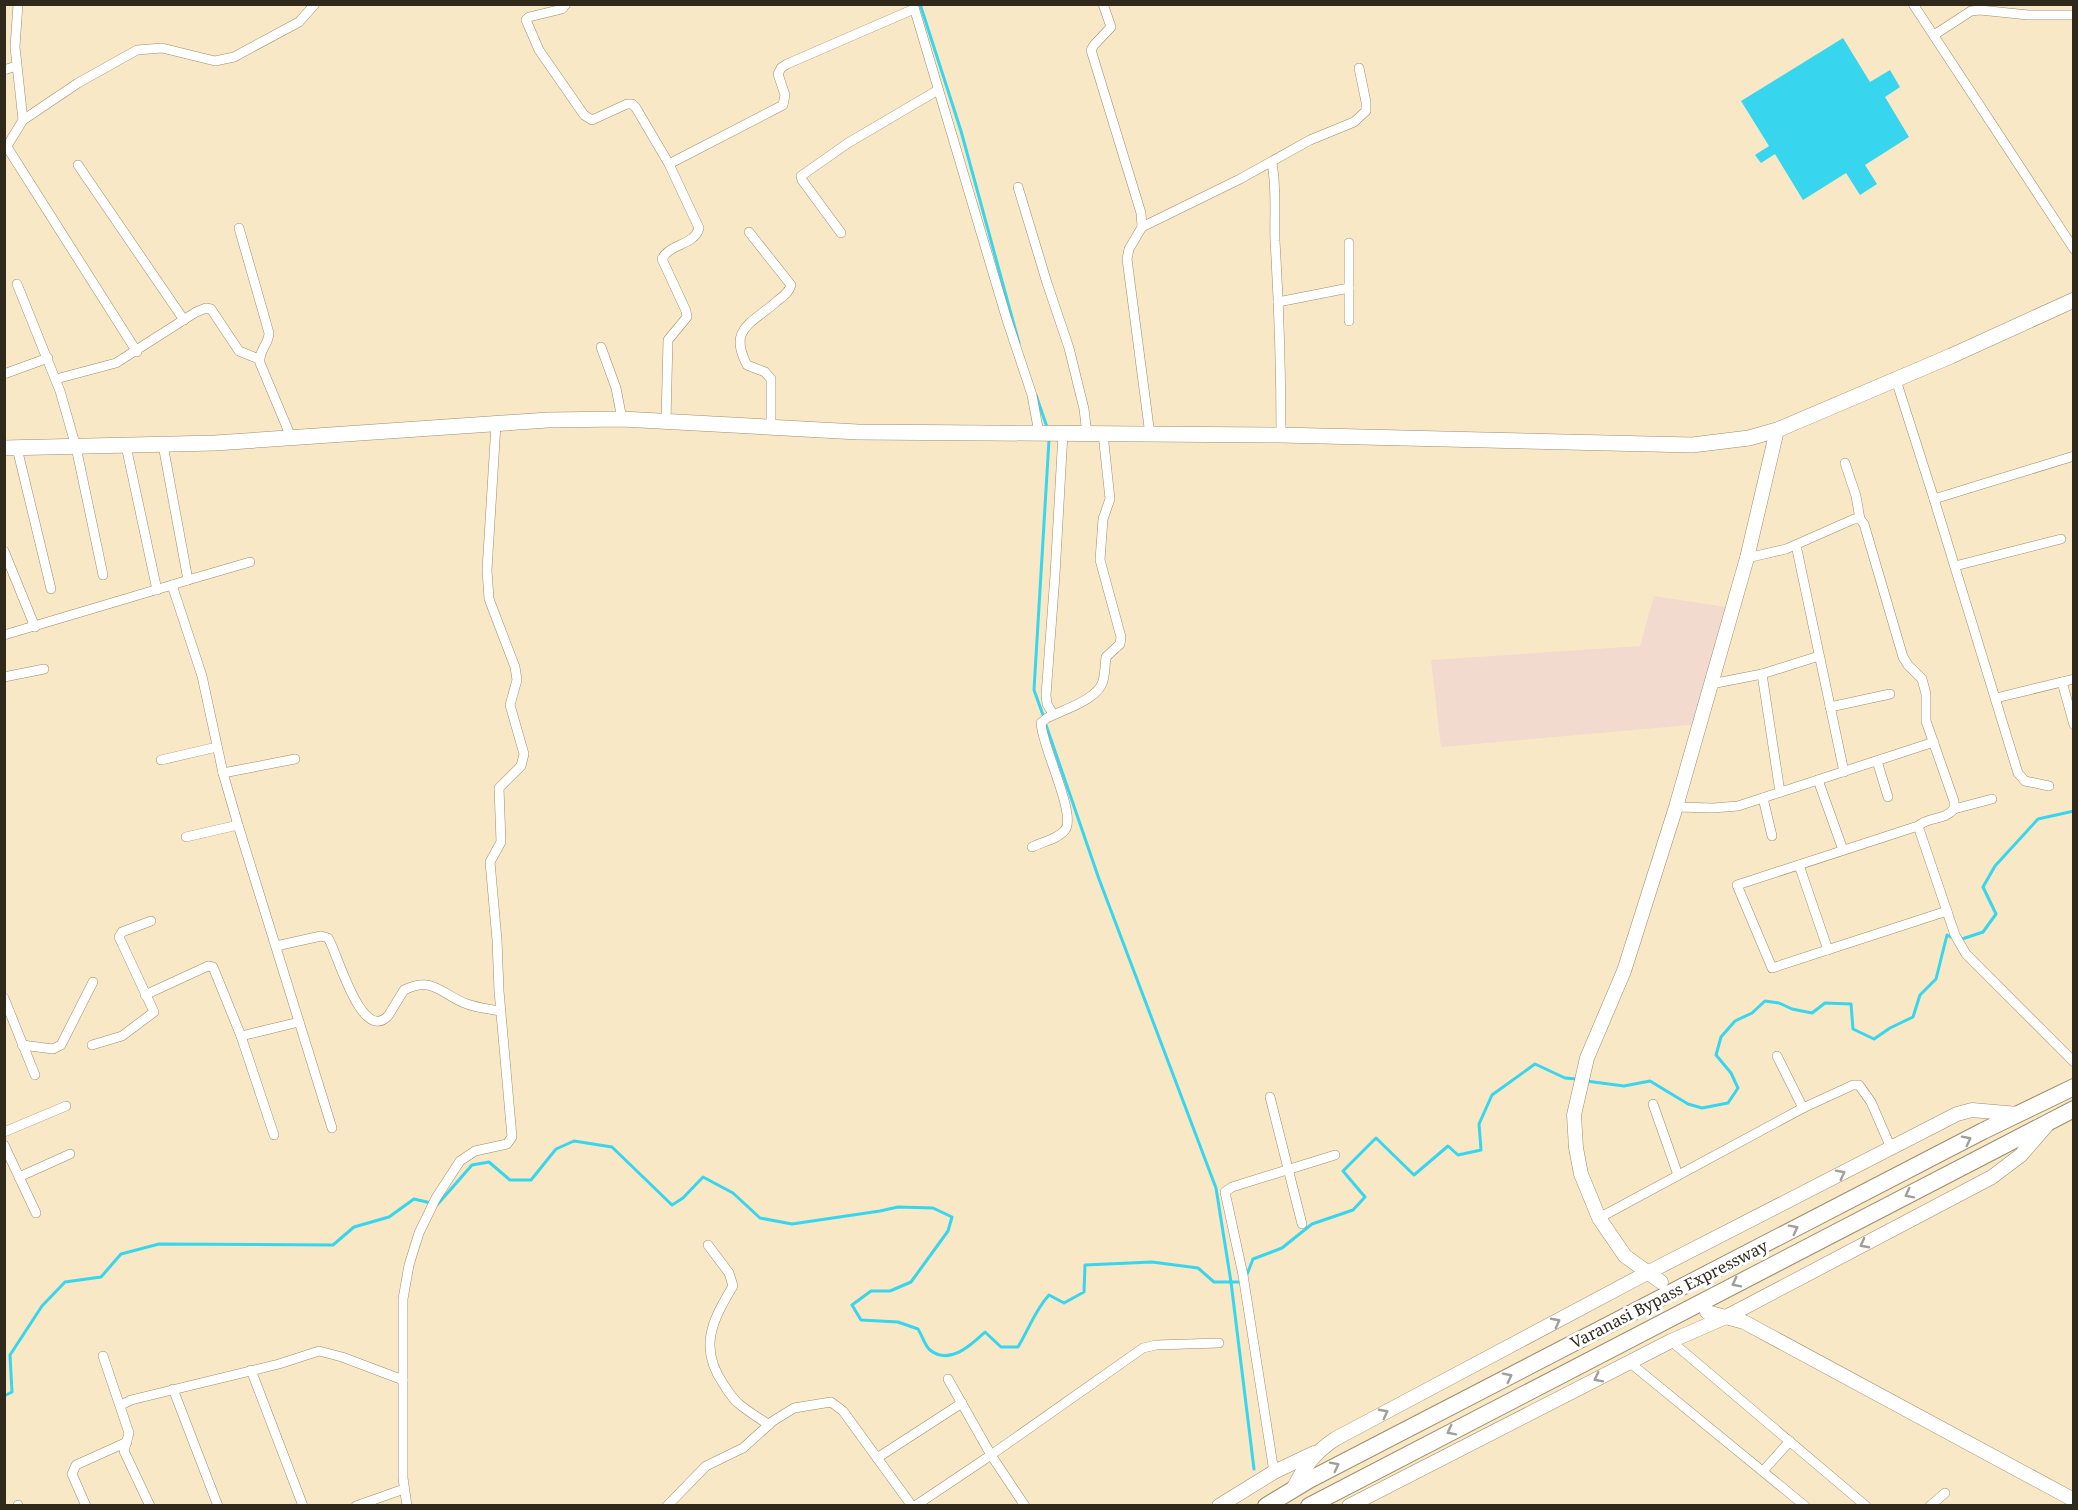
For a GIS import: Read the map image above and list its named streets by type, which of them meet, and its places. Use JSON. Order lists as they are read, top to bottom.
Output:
{
  "streets": {
    "highway": ["Varanasi Bypass Expressway"]
  }
}
